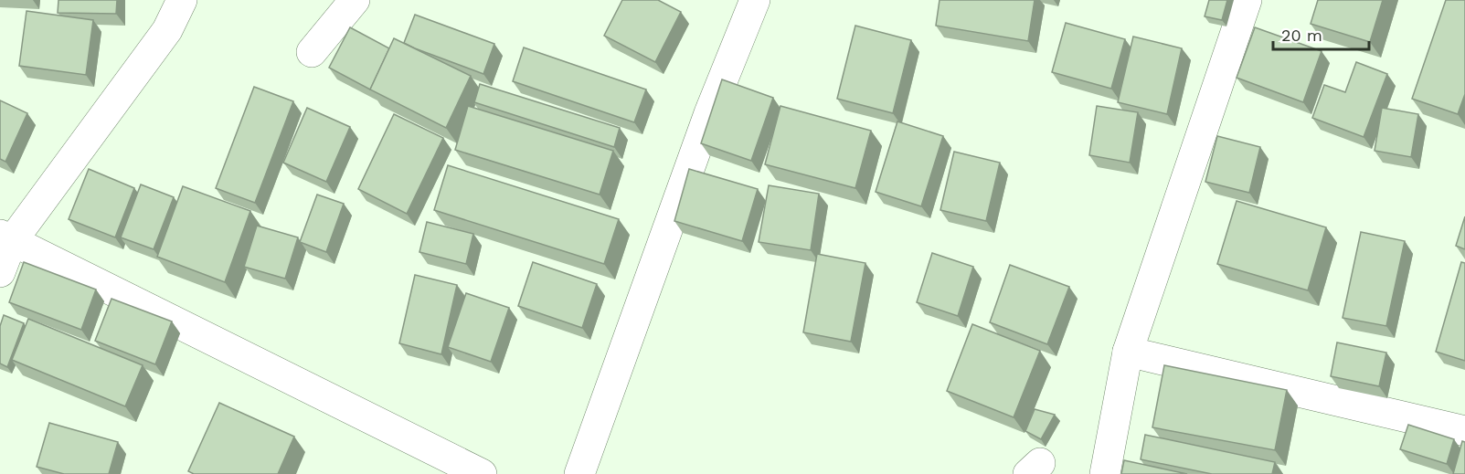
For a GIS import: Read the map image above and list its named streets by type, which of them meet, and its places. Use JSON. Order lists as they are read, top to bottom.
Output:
{
  "scale_bar": "20 m"
}
